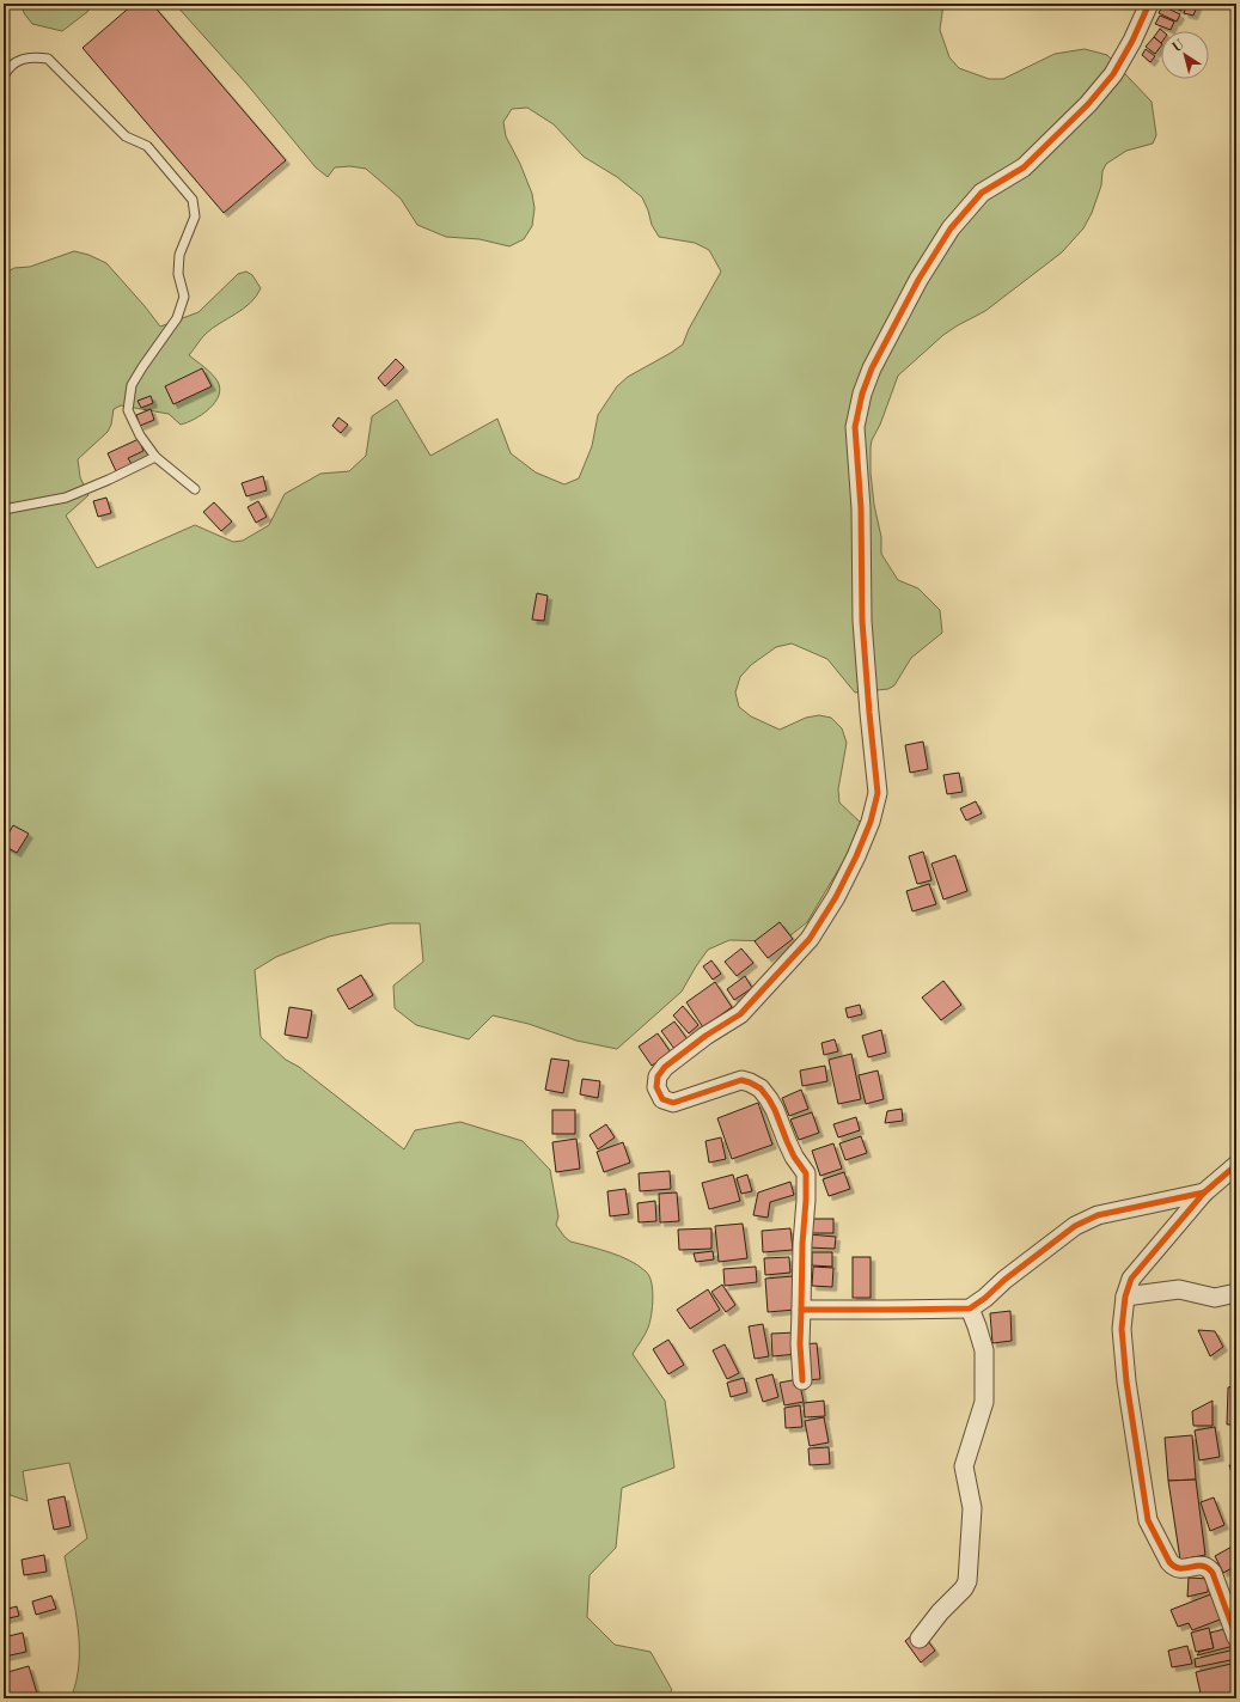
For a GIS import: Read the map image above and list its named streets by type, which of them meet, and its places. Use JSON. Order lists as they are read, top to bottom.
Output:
{
  "north": "top left"
}
